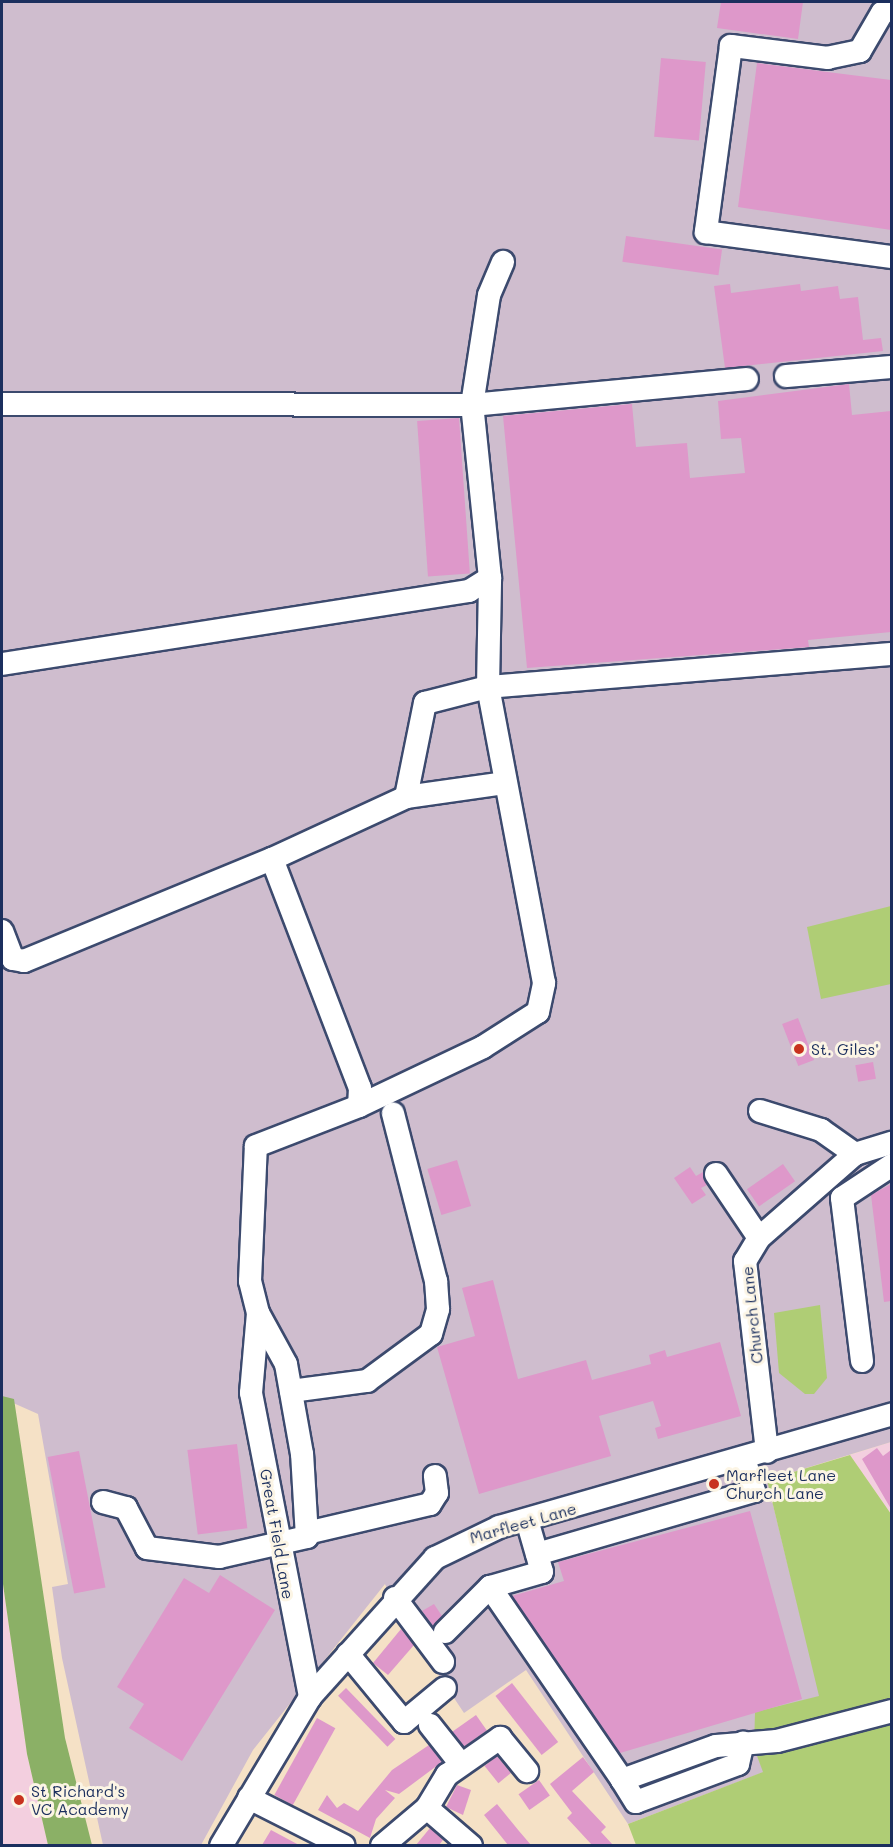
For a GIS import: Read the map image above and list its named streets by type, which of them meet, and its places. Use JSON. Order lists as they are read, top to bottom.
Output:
{
  "streets": {
    "street": ["Church Lane", "Marfleet Lane", "Great Field Lane"]
  },
  "crossings": [
    ["Church Lane", "Marfleet Lane"],
    ["Marfleet Lane", "Great Field Lane"]
  ],
  "places": ["St. Giles'", "Marfleet Lane Church Lane", "St Richard's VC Academy"]
}
